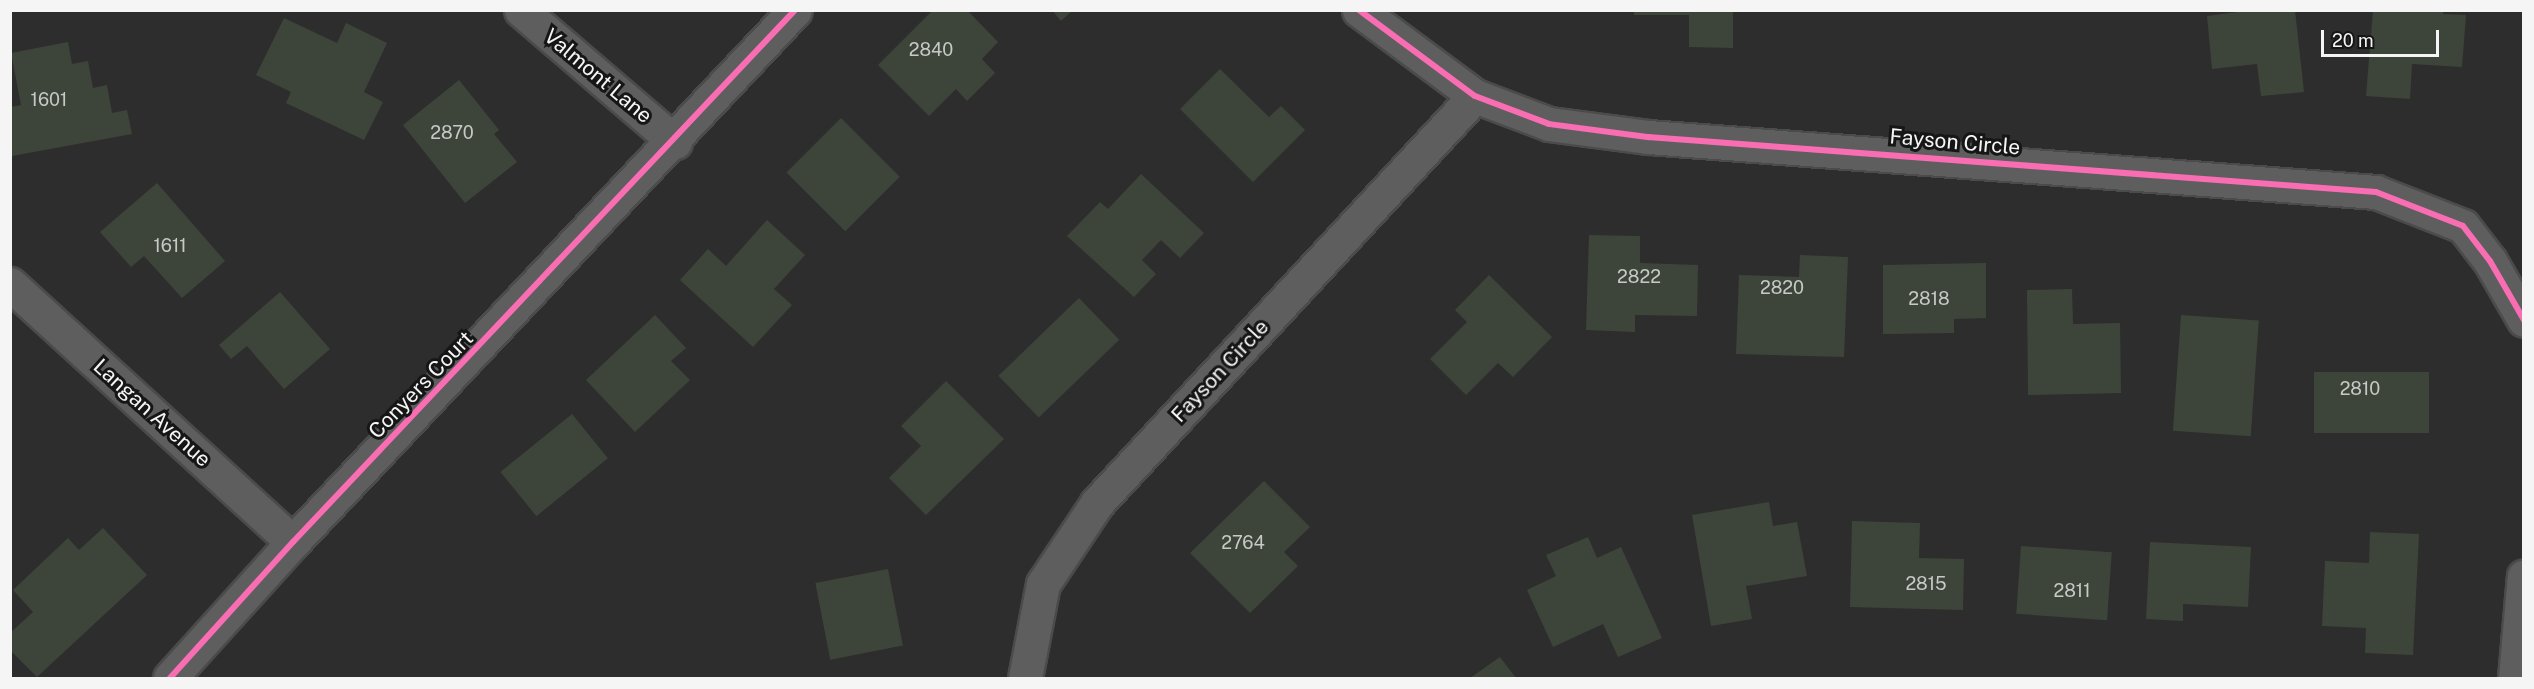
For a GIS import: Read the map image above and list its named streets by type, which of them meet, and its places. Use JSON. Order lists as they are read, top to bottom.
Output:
{
  "streets": {
    "street": [
      "Valmont Lane",
      "Fayson Circle",
      "Conyers Court",
      "Langan Avenue"
    ]
  },
  "crossings": [
    ["Valmont Lane", "Conyers Court"],
    ["Conyers Court", "Langan Avenue"]
  ],
  "house_numbers": [
    "2840",
    "1601",
    "2870",
    "1611",
    "2822",
    "2820",
    "2818",
    "2810",
    "2764",
    "2815",
    "2811"
  ],
  "scale_bar": "20 m"
}
